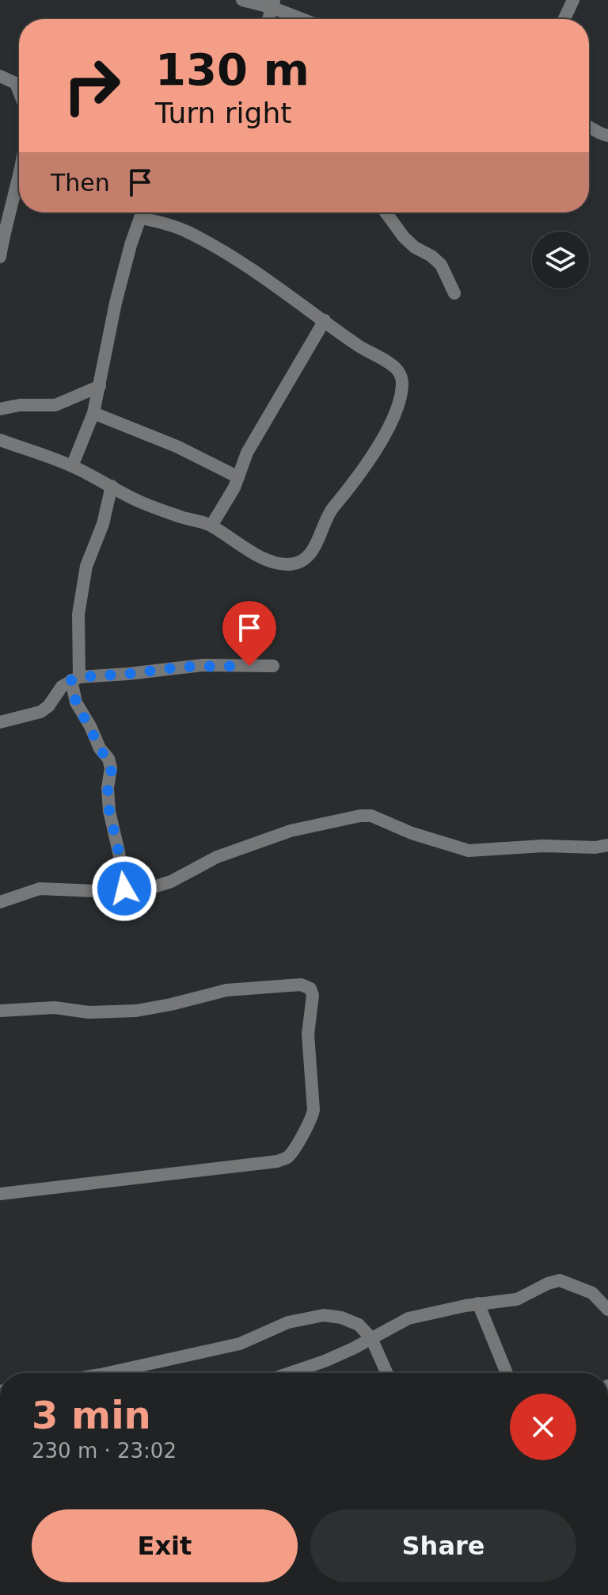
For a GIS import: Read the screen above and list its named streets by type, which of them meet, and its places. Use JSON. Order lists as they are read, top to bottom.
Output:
{
  "page": {
    "turn": ["130 m", "Turn right"],
    "then": "Then",
    "heading": ["3 min", "230 m · 23:02"],
    "buttons": ["Exit", "Share"]
  }
}
